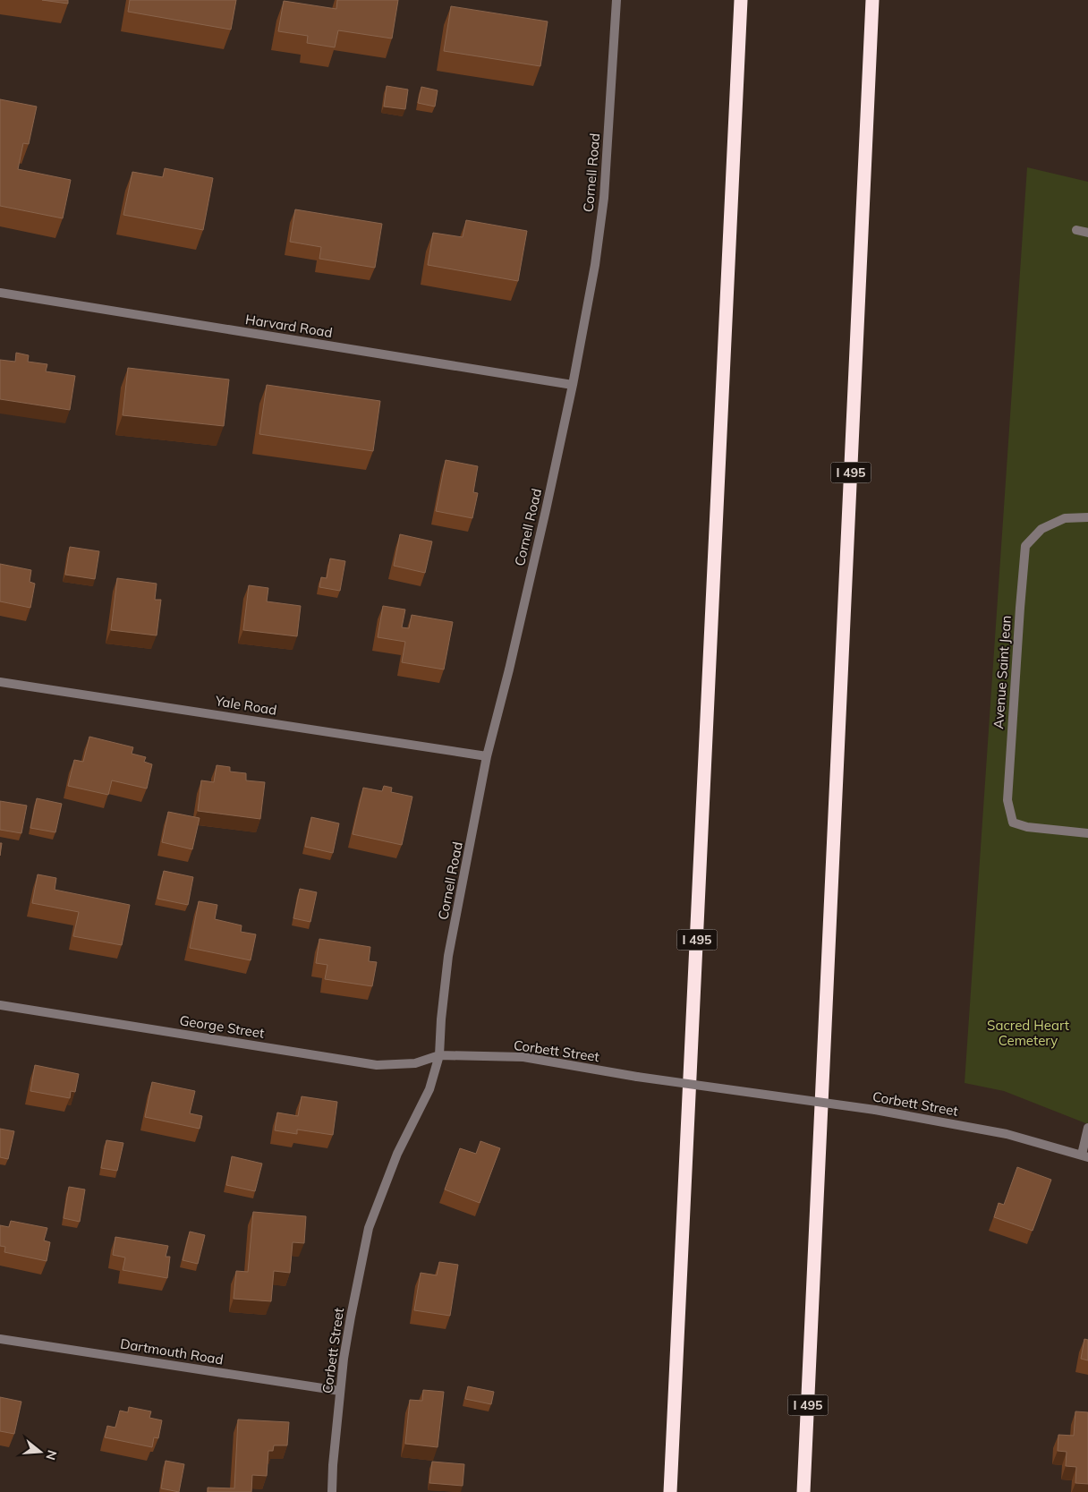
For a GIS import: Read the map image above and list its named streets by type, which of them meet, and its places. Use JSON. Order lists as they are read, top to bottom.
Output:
{
  "streets": {
    "highway": ["I 495"],
    "street": [
      "Cornell Road",
      "Harvard Road",
      "Avenue Saint Jean",
      "Yale Road",
      "George Street",
      "Corbett Street",
      "Dartmouth Road"
    ]
  },
  "crossings": [
    ["Cornell Road", "Harvard Road"],
    ["Cornell Road", "Yale Road"],
    ["Cornell Road", "George Street"],
    ["Cornell Road", "Corbett Street"],
    ["George Street", "Corbett Street"],
    ["Corbett Street", "Dartmouth Road"]
  ],
  "parks": ["Sacred Heart Cemetery"],
  "north": "right"
}
